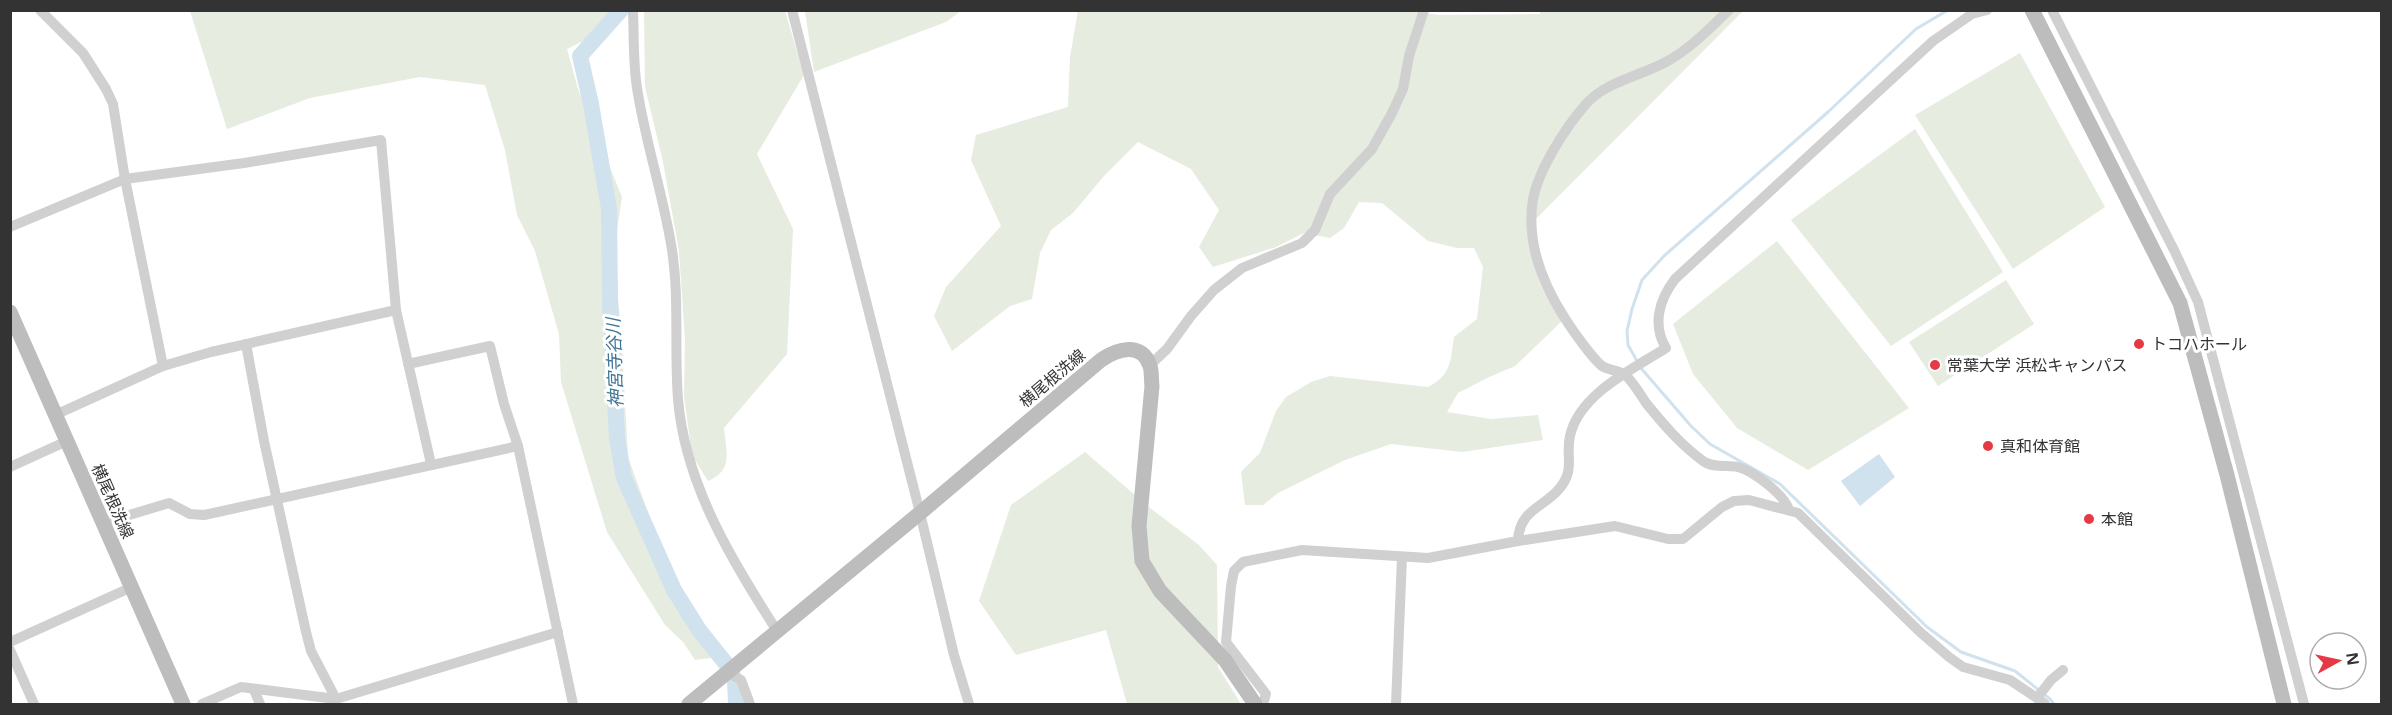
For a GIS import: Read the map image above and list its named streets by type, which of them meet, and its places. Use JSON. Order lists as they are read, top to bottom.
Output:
{
  "streets": {
    "main road": ["横尾根洗線"]
  },
  "water": ["神宮寺谷川"],
  "places": [
    "トコハホール",
    "常葉大学 浜松キャンパス",
    "真和体育館",
    "本館"
  ],
  "north": "right"
}
